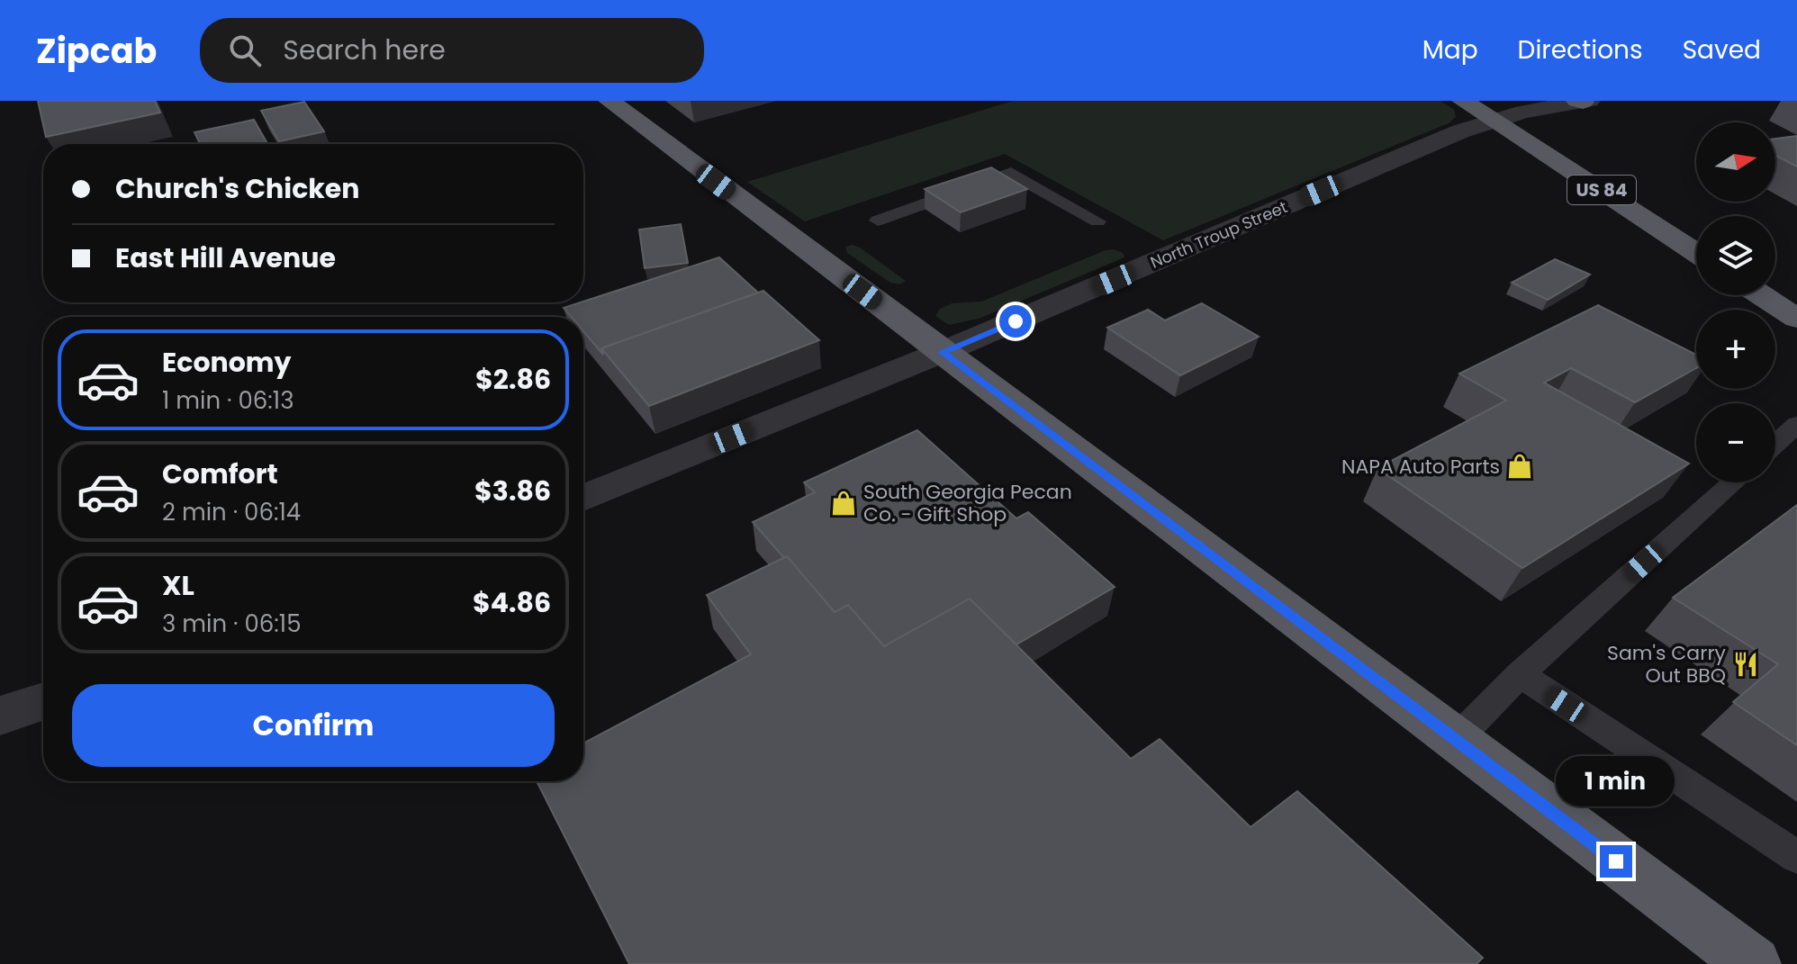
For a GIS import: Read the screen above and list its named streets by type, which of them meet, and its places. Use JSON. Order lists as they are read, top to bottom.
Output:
{
  "streets": {
    "highway": ["US 84"],
    "street": ["North Troup Street"]
  },
  "crossings": [
    ["US 84", "North Troup Street"]
  ],
  "places": {
    "shop": ["NAPA Auto Parts", "South Georgia Pecan Co. - Gift Shop"],
    "restaurant": ["Sam's Carry Out BBQ"]
  },
  "north": "right",
  "page": {
    "header": "Zipcab",
    "search": "Search here",
    "nav": ["Map", "Directions", "Saved"],
    "map_buttons": ["+", "−"],
    "banner": ["Church's Chicken", "East Hill Avenue"],
    "list": [
      {
        "name": "Economy",
        "note": "1 min · 06:13",
        "value": "$2.86"
      },
      {
        "name": "Comfort",
        "note": "2 min · 06:14",
        "value": "$3.86"
      },
      {
        "name": "XL",
        "note": "3 min · 06:15",
        "value": "$4.86"
      }
    ],
    "buttons": "Confirm",
    "bubble": "1 min"
  }
}
